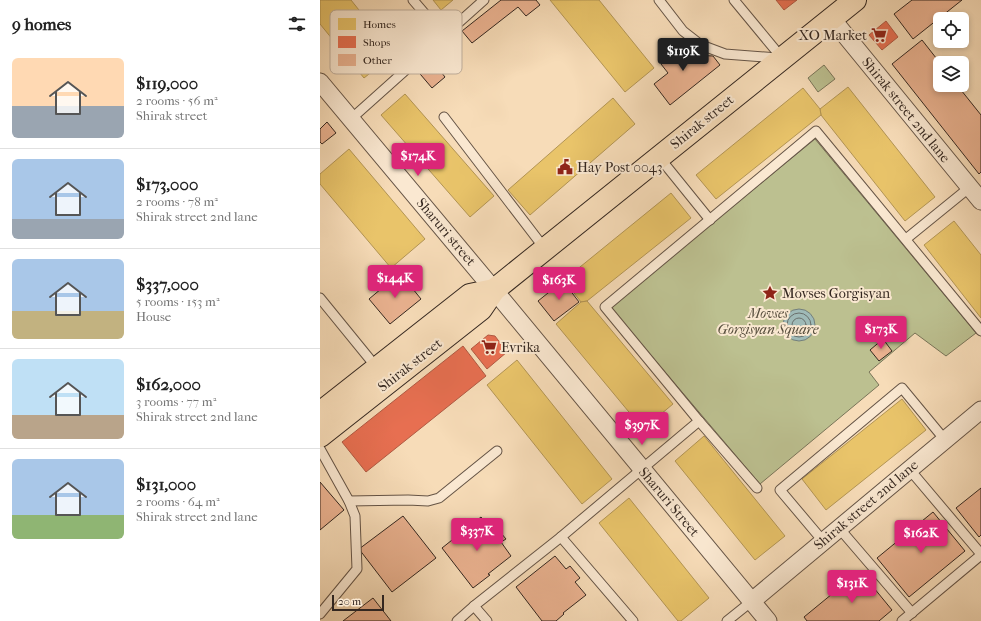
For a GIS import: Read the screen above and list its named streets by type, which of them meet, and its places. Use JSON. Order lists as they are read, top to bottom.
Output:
{
  "streets": {
    "highway": ["Shirak street"],
    "street": ["Shirak street 2nd lane", "Sharuri street", "Sharuri Street"]
  },
  "crossings": [
    ["Shirak street 2nd lane", "Shirak street"],
    ["Shirak street 2nd lane", "Sharuri Street"],
    ["Shirak street", "Sharuri street"],
    ["Shirak street", "Sharuri Street"],
    ["Sharuri street", "Sharuri Street"]
  ],
  "parks": ["Movses Gorgisyan Square"],
  "places": {
    "supermarket": ["XO Market", "Evrika"],
    "public building": ["Hay Post 0043"],
    "place": ["Movses Gorgisyan"]
  },
  "legend": ["Homes", "Shops", "Other"],
  "scale_bar": "20 m",
  "page": {
    "heading": "9 homes",
    "price": [
      "$119K",
      "$174K",
      "$144K",
      "$163K",
      "$173K",
      "$397K",
      "$337K",
      "$162K",
      "$131K"
    ],
    "list": [
      {
        "name": "$119,000",
        "note": "2 rooms · 56 m² · Shirak street"
      },
      {
        "name": "$173,000",
        "note": "2 rooms · 78 m² · Shirak street 2nd lane"
      },
      {
        "name": "$337,000",
        "note": "5 rooms · 153 m² · House"
      },
      {
        "name": "$162,000",
        "note": "3 rooms · 77 m² · Shirak street 2nd lane"
      },
      {
        "name": "$131,000",
        "note": "2 rooms · 64 m² · Shirak street 2nd lane"
      }
    ],
    "scale": "20 m"
  }
}
